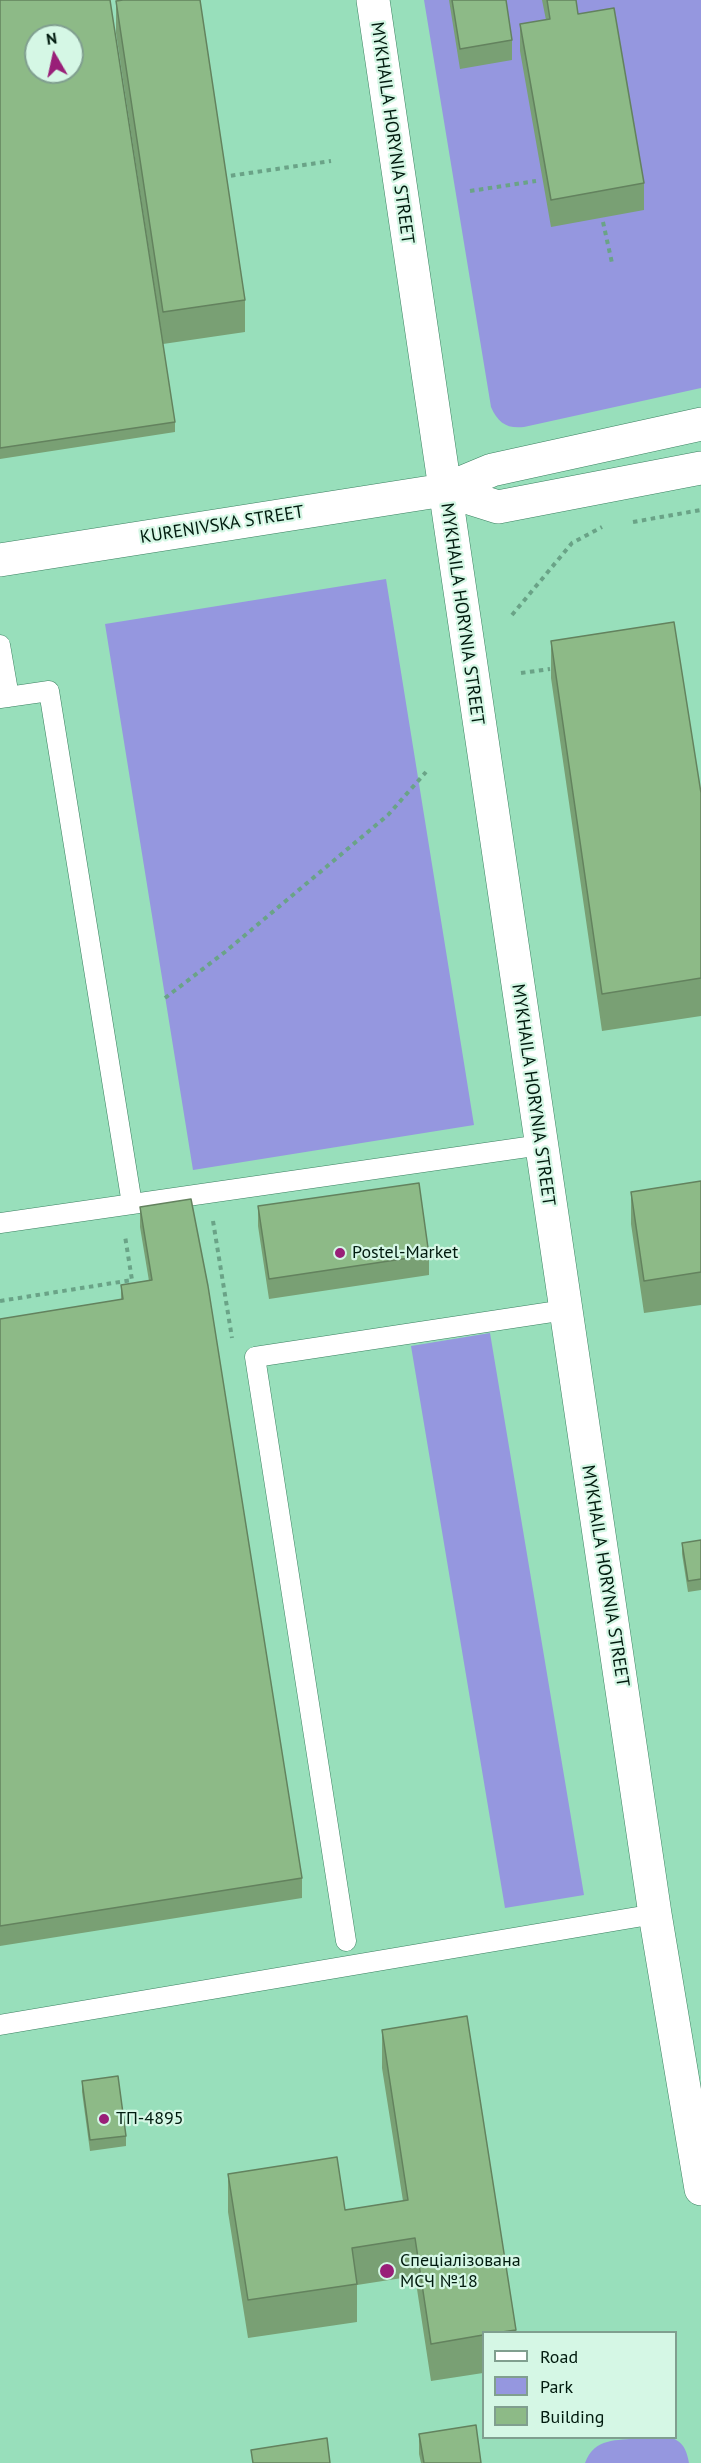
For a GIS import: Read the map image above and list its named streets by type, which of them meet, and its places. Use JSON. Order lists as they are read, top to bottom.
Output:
{
  "streets": {
    "street": ["MYKHAILA HORYNIA STREET", "KURENIVSKA STREET"]
  },
  "crossings": [
    ["MYKHAILA HORYNIA STREET", "KURENIVSKA STREET"]
  ],
  "places": ["Postel-Market", "ТП-4895", "Спеціалізована МСЧ №18"],
  "legend": ["Road", "Park", "Building"],
  "north": "top"
}
